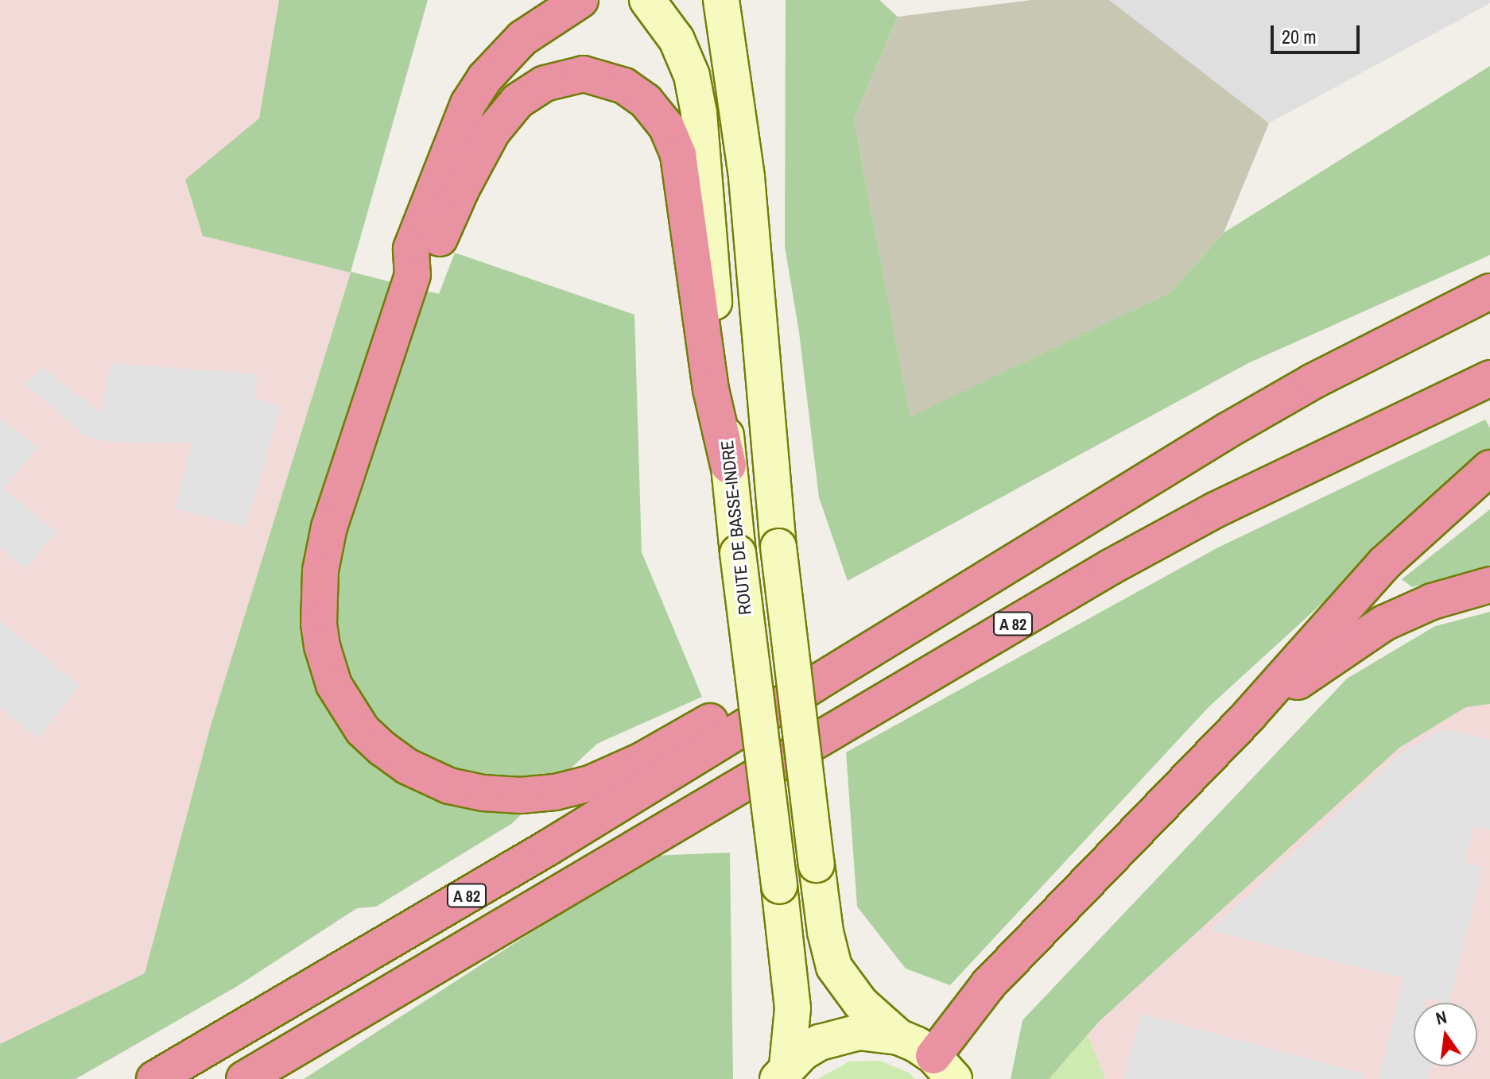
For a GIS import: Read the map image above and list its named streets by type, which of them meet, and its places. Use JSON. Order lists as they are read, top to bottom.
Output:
{
  "streets": {
    "highway": ["A 82"],
    "main road": ["ROUTE DE BASSE-INDRE"]
  },
  "scale_bar": "20 m",
  "north": "top"
}
